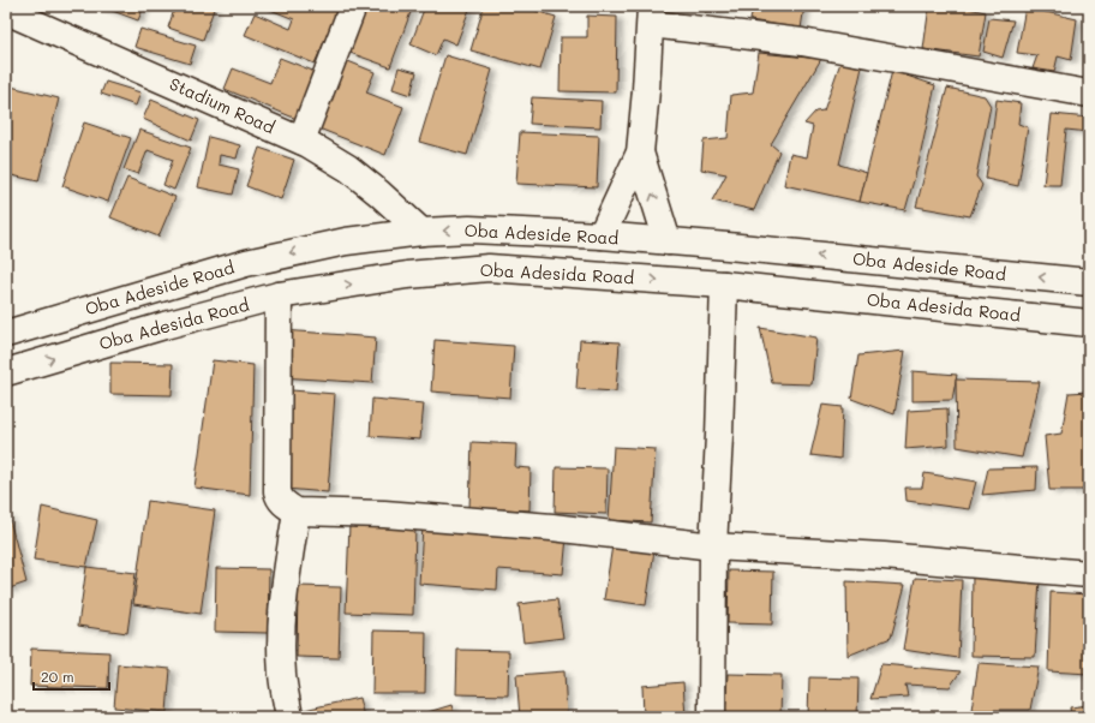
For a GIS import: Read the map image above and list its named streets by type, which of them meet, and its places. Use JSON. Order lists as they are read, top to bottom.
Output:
{
  "streets": {
    "street": ["Stadium Road", "Oba Adeside Road", "Oba Adesida Road"]
  },
  "crossings": [
    ["Stadium Road", "Oba Adeside Road"]
  ],
  "one_way": ["Oba Adesida Road"],
  "scale_bar": "20 m"
}
